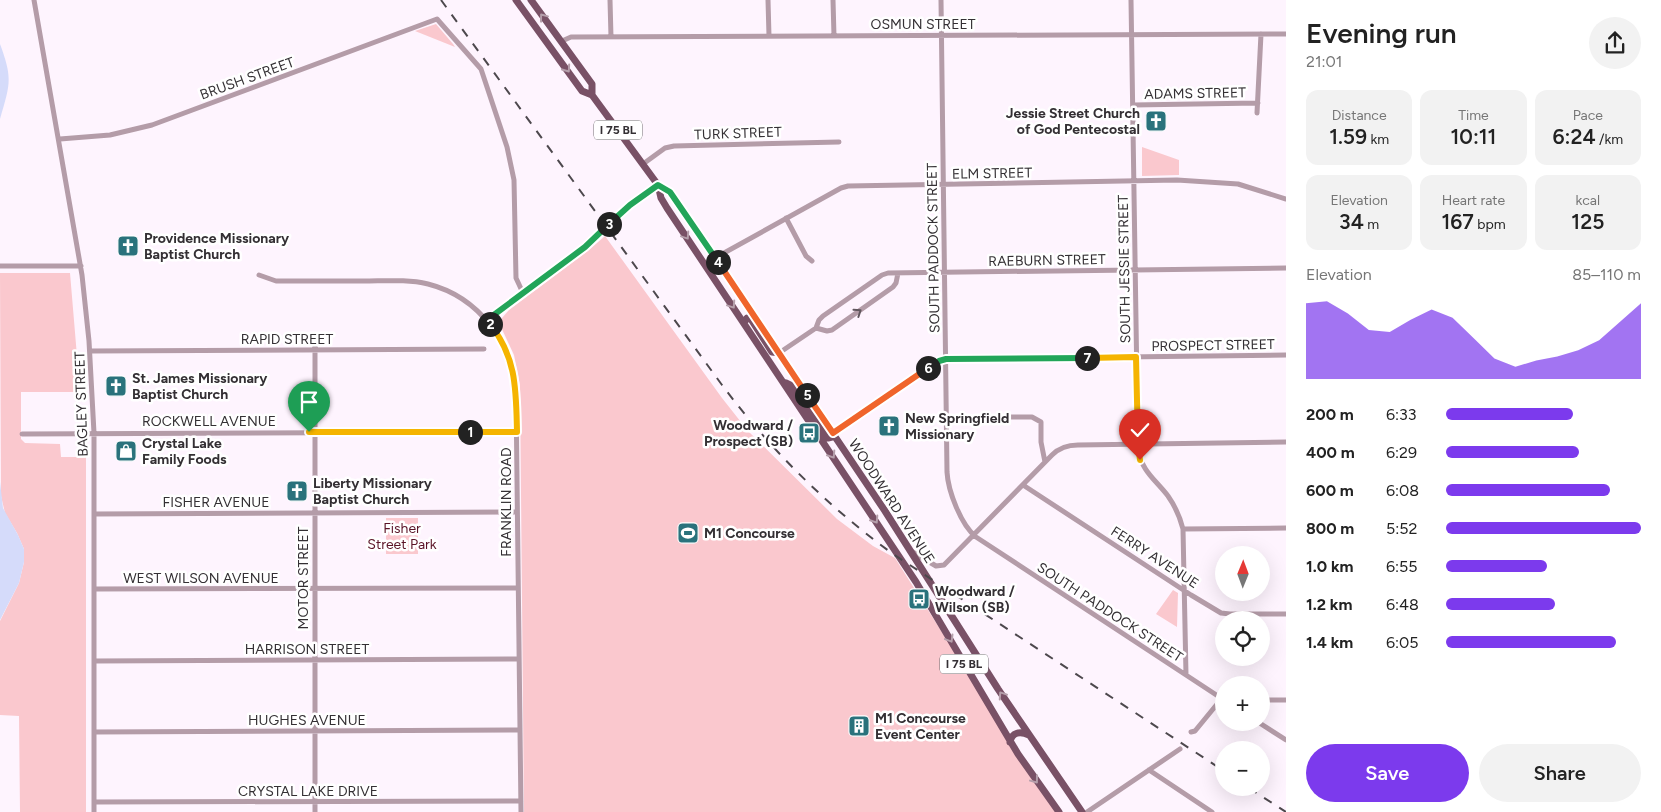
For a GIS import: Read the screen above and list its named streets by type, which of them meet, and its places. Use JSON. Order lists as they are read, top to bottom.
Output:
{
  "streets": {
    "main road": ["I 75 BL", "WOODWARD AVENUE"],
    "street": [
      "OSMUN STREET",
      "BRUSH STREET",
      "ADAMS STREET",
      "TURK STREET",
      "ELM STREET",
      "SOUTH PADDOCK STREET",
      "RAEBURN STREET",
      "SOUTH JESSIE STREET",
      "RAPID STREET",
      "PROSPECT STREET",
      "BAGLEY STREET",
      "ROCKWELL AVENUE",
      "FISHER AVENUE",
      "FRANKLIN ROAD",
      "FERRY AVENUE",
      "WEST WILSON AVENUE",
      "MOTOR STREET",
      "HARRISON STREET",
      "HUGHES AVENUE",
      "CRYSTAL LAKE DRIVE"
    ]
  },
  "crossings": [
    ["OSMUN STREET", "SOUTH PADDOCK STREET"],
    ["OSMUN STREET", "SOUTH JESSIE STREET"],
    ["OSMUN STREET", "WOODWARD AVENUE"],
    ["BRUSH STREET", "BAGLEY STREET"],
    ["ADAMS STREET", "SOUTH JESSIE STREET"],
    ["TURK STREET", "WOODWARD AVENUE"],
    ["ELM STREET", "SOUTH PADDOCK STREET"],
    ["ELM STREET", "SOUTH JESSIE STREET"],
    ["ELM STREET", "WOODWARD AVENUE"],
    ["SOUTH PADDOCK STREET", "RAEBURN STREET"],
    ["SOUTH PADDOCK STREET", "SOUTH JESSIE STREET"],
    ["SOUTH PADDOCK STREET", "PROSPECT STREET"],
    ["RAEBURN STREET", "SOUTH JESSIE STREET"],
    ["RAEBURN STREET", "WOODWARD AVENUE"],
    ["SOUTH JESSIE STREET", "PROSPECT STREET"],
    ["SOUTH JESSIE STREET", "FERRY AVENUE"],
    ["RAPID STREET", "BAGLEY STREET"],
    ["RAPID STREET", "MOTOR STREET"],
    ["PROSPECT STREET", "WOODWARD AVENUE"],
    ["BAGLEY STREET", "ROCKWELL AVENUE"],
    ["BAGLEY STREET", "FISHER AVENUE"],
    ["BAGLEY STREET", "WEST WILSON AVENUE"],
    ["BAGLEY STREET", "HARRISON STREET"],
    ["BAGLEY STREET", "HUGHES AVENUE"],
    ["BAGLEY STREET", "CRYSTAL LAKE DRIVE"],
    ["ROCKWELL AVENUE", "FRANKLIN ROAD"],
    ["ROCKWELL AVENUE", "MOTOR STREET"],
    ["FISHER AVENUE", "FRANKLIN ROAD"],
    ["FISHER AVENUE", "MOTOR STREET"],
    ["FRANKLIN ROAD", "WEST WILSON AVENUE"],
    ["FRANKLIN ROAD", "HARRISON STREET"],
    ["FRANKLIN ROAD", "HUGHES AVENUE"],
    ["FRANKLIN ROAD", "CRYSTAL LAKE DRIVE"],
    ["WEST WILSON AVENUE", "MOTOR STREET"],
    ["MOTOR STREET", "HARRISON STREET"],
    ["MOTOR STREET", "HUGHES AVENUE"],
    ["MOTOR STREET", "CRYSTAL LAKE DRIVE"]
  ],
  "parks": ["Fisher Street Park"],
  "places": {
    "church": [
      "Jessie Street Church of God Pentecostal",
      "Providence Missionary Baptist Church",
      "St. James Missionary Baptist Church",
      "New Springfield Missionary",
      "Liberty Missionary Baptist Church"
    ],
    "bus stop": ["Woodward / Prospect (SB)", "Woodward / Wilson (SB)"],
    "shop": ["Crystal Lake Family Foods"],
    "sports": ["M1 Concourse"],
    "building": ["M1 Concourse Event Center"]
  },
  "north": "top",
  "page": {
    "heading": ["Evening run", "21:01"],
    "stats": [
      ["Distance", "1.59 km"],
      ["Time", "10:11"],
      ["Pace", "6:24 /km"],
      ["Elevation", "34 m"],
      ["Heart rate", "167 bpm"],
      ["kcal", "125"]
    ],
    "pins": [
      "3",
      "4",
      "2",
      "7",
      "6",
      "5",
      "1"
    ],
    "chart": ["Elevation", "85–110 m"],
    "list": [
      {
        "name": "200 m",
        "note": "6:33"
      },
      {
        "name": "400 m",
        "note": "6:29"
      },
      {
        "name": "600 m",
        "note": "6:08"
      },
      {
        "name": "800 m",
        "note": "5:52"
      },
      {
        "name": "1.0 km",
        "note": "6:55"
      },
      {
        "name": "1.2 km",
        "note": "6:48"
      },
      {
        "name": "1.4 km",
        "note": "6:05"
      }
    ],
    "map_buttons": ["+", "−"],
    "buttons": ["Save", "Share"]
  }
}
